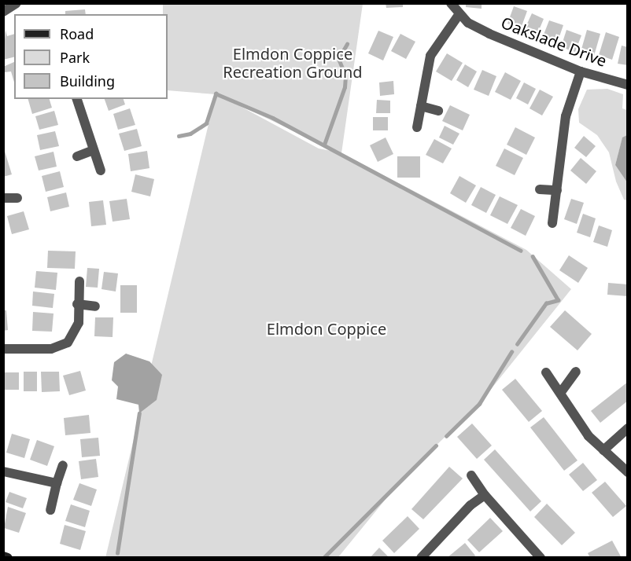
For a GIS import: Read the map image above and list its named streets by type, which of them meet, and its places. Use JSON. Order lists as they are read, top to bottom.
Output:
{
  "streets": {
    "street": ["Oakslade Drive"]
  },
  "parks": ["Elmdon Coppice Recreation Ground", "Elmdon Coppice"],
  "legend": ["Road", "Park", "Building"]
}
